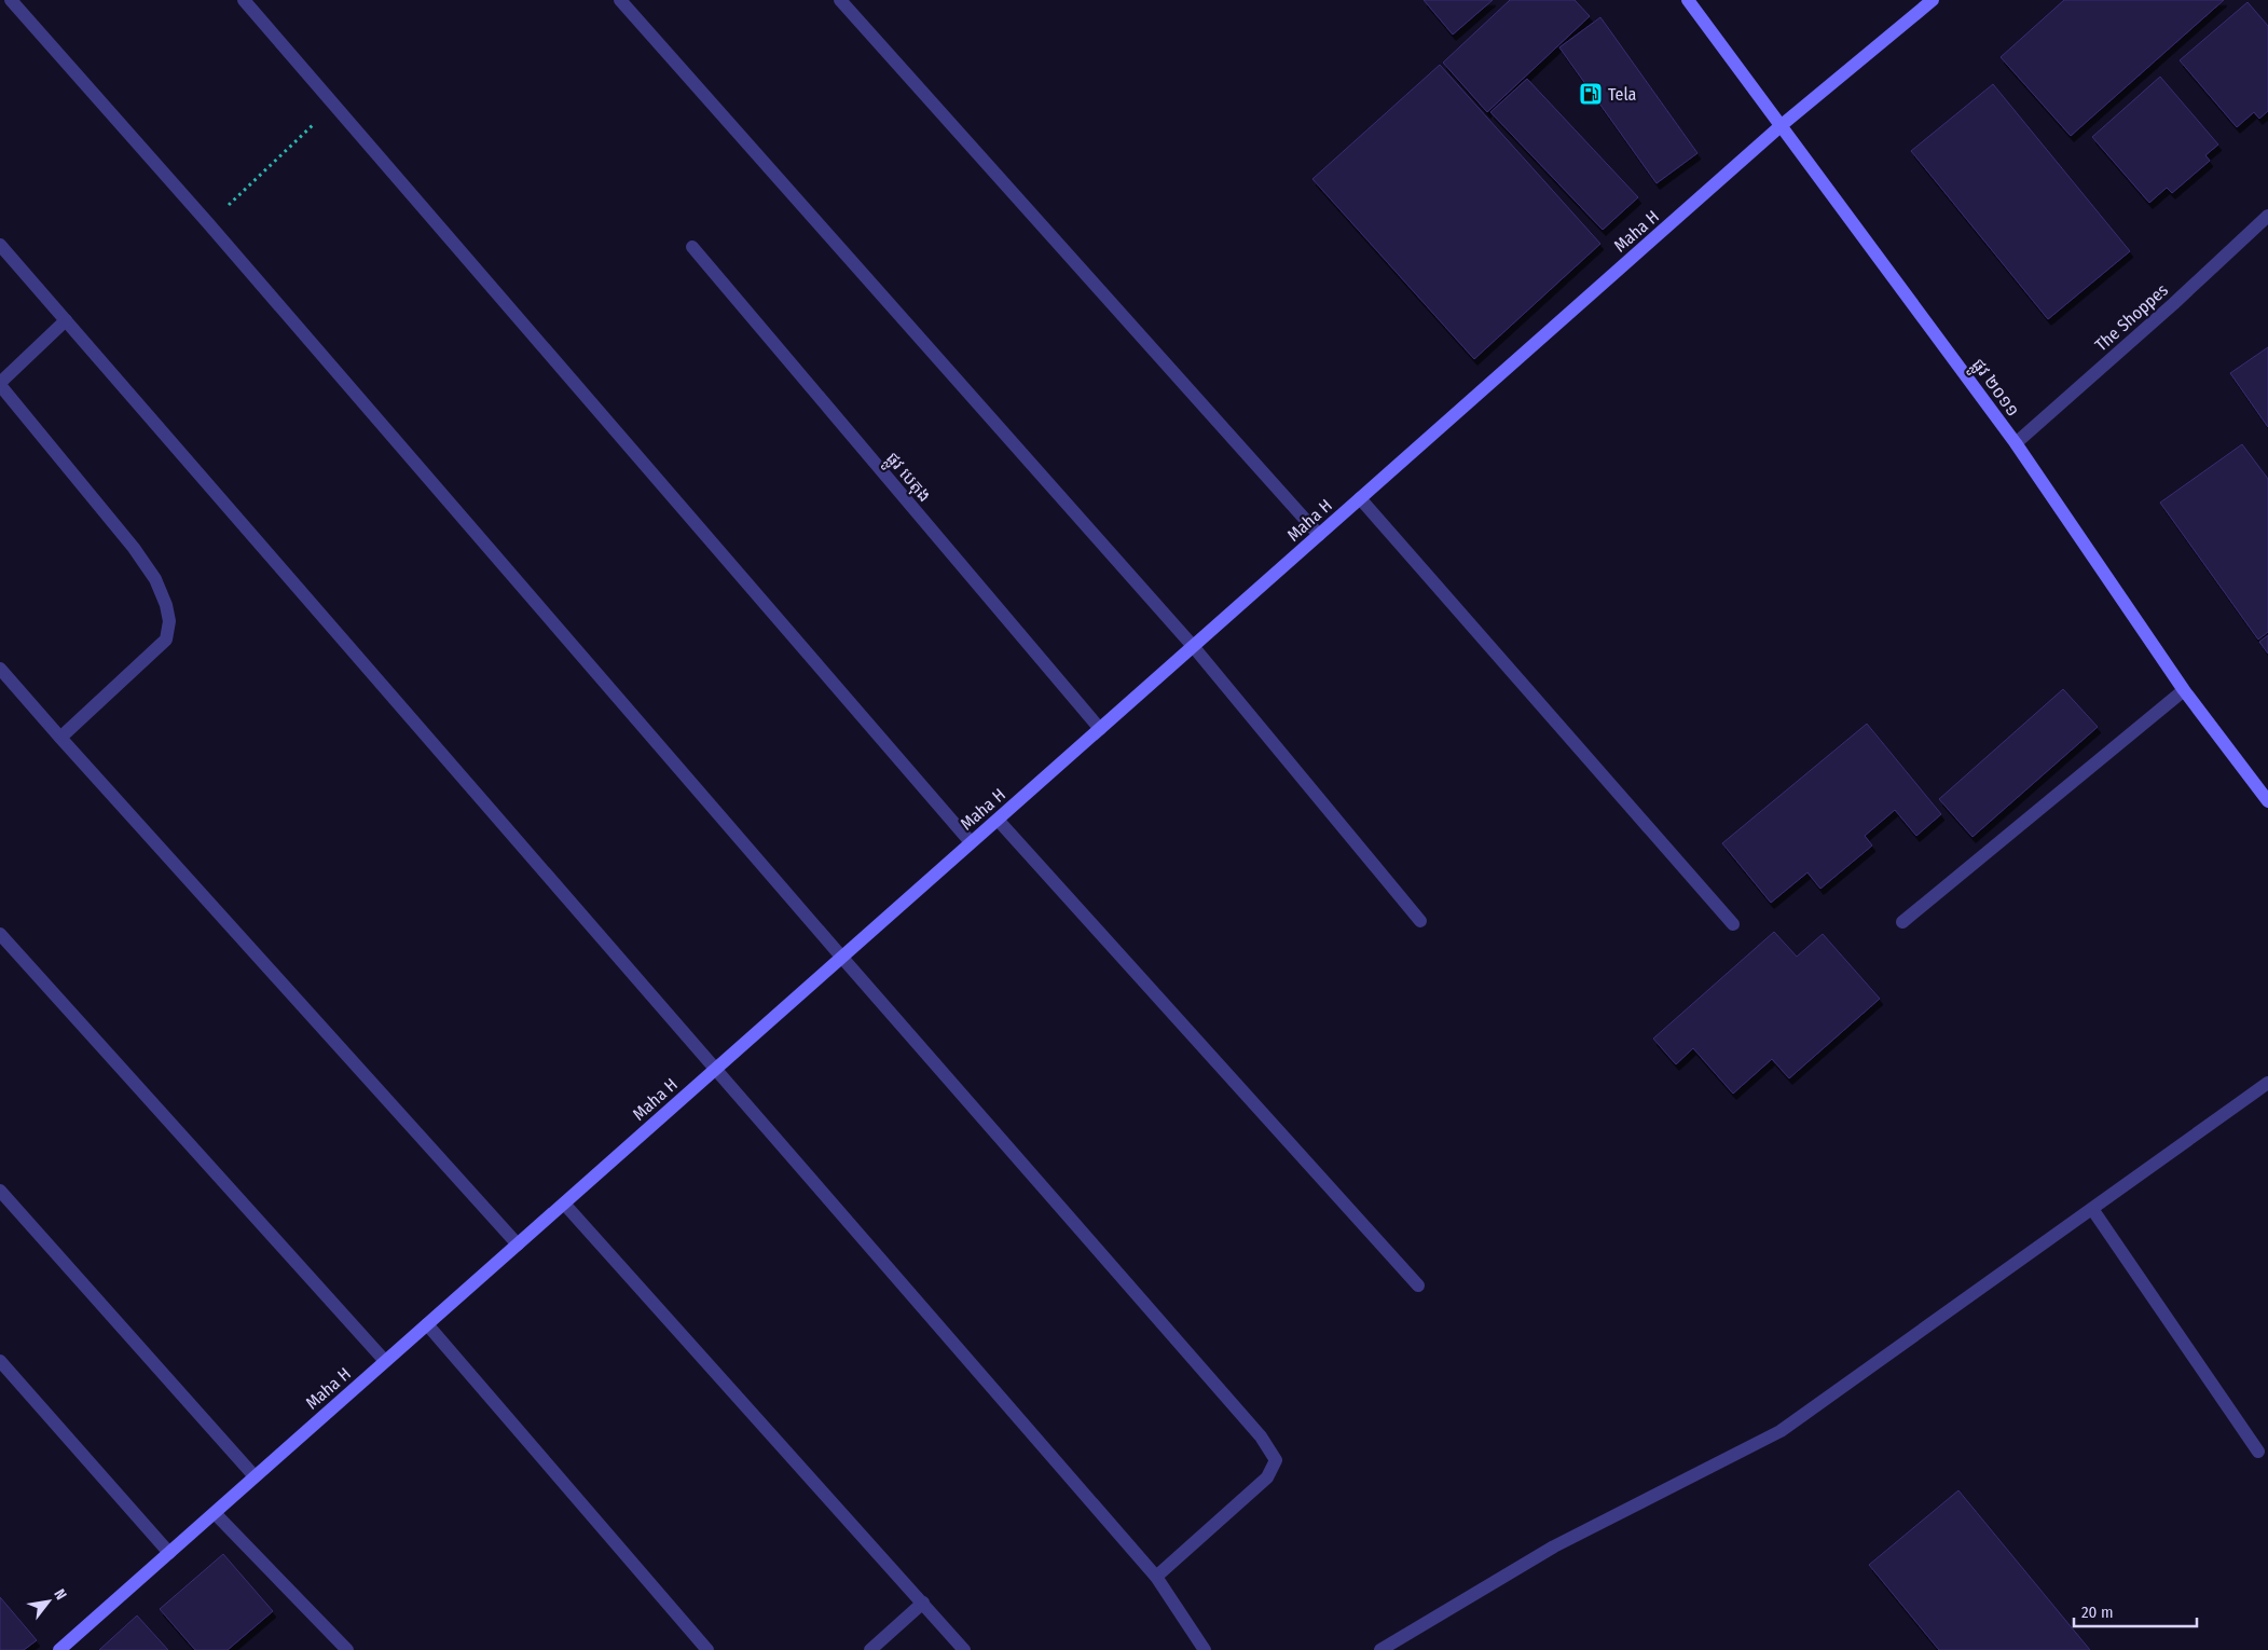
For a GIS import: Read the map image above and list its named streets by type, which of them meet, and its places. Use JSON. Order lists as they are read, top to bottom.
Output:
{
  "streets": {
    "street": [
      "Maha H",
      "The Shoppes",
      "ផ្លូវ ២០១១",
      "ផ្លូវ បេតុង"
    ]
  },
  "crossings": [
    ["Maha H", "ផ្លូវ ២០១១"],
    ["Maha H", "ផ្លូវ បេតុង"],
    ["The Shoppes", "ផ្លូវ ២០១១"]
  ],
  "places": {
    "fuel station": ["Tela"]
  },
  "scale_bar": "20 m",
  "north": "top right"
}
